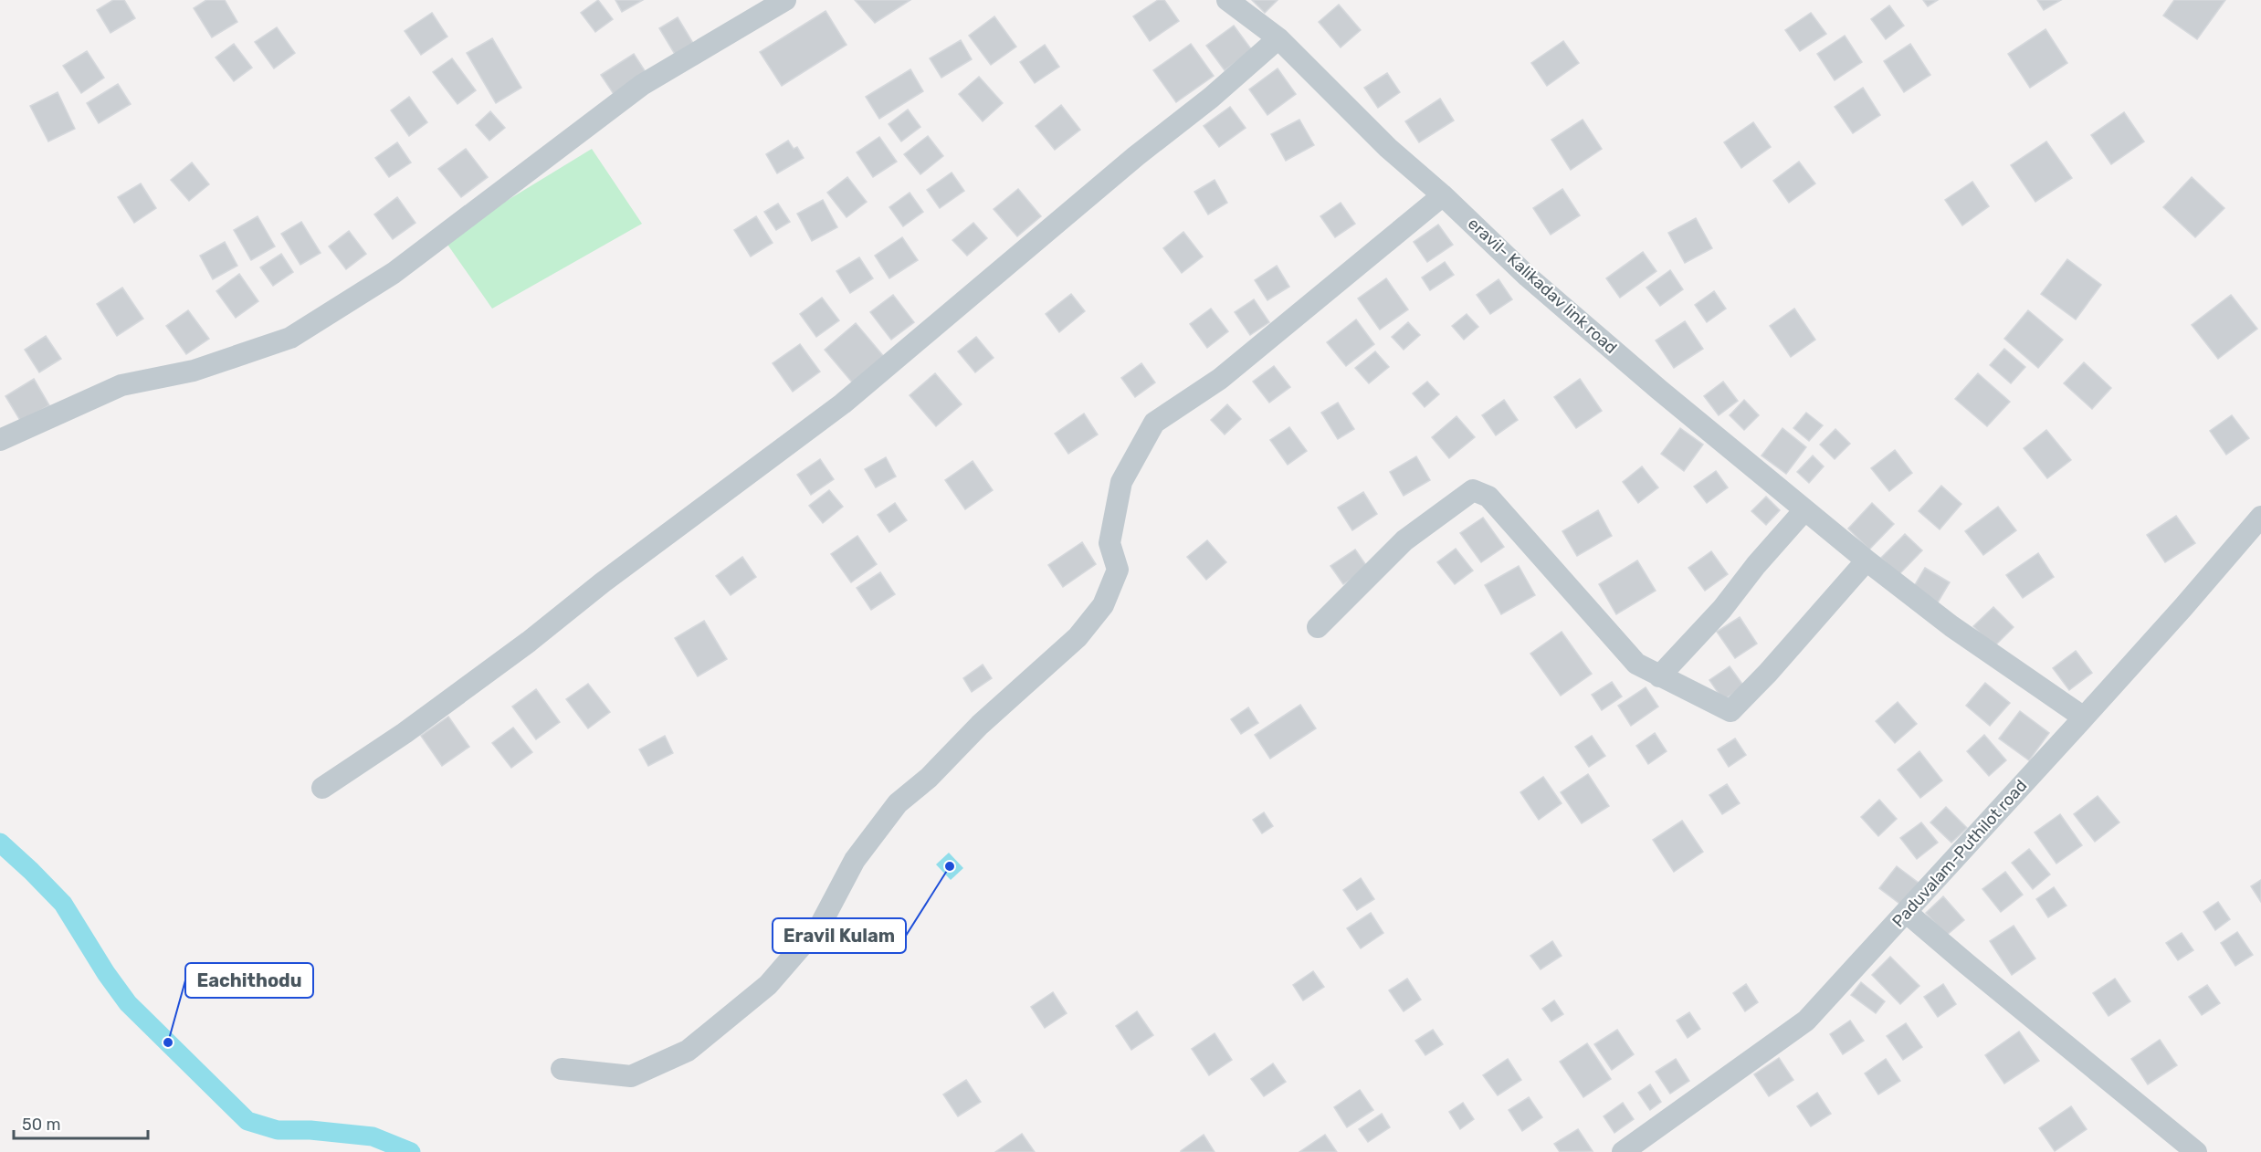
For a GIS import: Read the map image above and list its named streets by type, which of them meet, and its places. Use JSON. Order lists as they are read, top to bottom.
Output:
{
  "streets": {
    "street": ["eravil- Kalikadav link road", "Paduvalam-Puthilot road"]
  },
  "crossings": [
    ["eravil- Kalikadav link road", "Paduvalam-Puthilot road"]
  ],
  "places": ["Eravil Kulam", "Eachithodu"],
  "scale_bar": "50 m"
}
